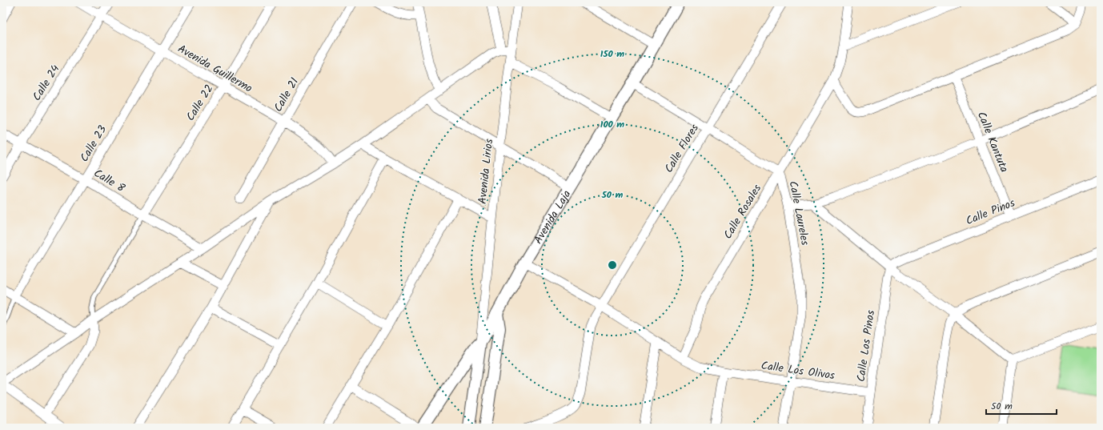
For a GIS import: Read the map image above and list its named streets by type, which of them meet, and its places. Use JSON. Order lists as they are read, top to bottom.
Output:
{
  "streets": {
    "street": [
      "Avenida Guillermo",
      "Calle 24",
      "Calle 21",
      "Calle 22",
      "Calle Kantuta",
      "Calle 23",
      "Calle Flores",
      "Avenida Lirios",
      "Calle 8",
      "Calle Rosales",
      "Calle Pinos",
      "Calle Laureles",
      "Avenida Laja",
      "Calle Los Pinos",
      "Calle Los Olivos"
    ]
  },
  "crossings": [
    ["Avenida Guillermo", "Calle 24"],
    ["Avenida Guillermo", "Calle 21"],
    ["Avenida Guillermo", "Calle 22"],
    ["Avenida Guillermo", "Calle 23"],
    ["Calle 24", "Calle 8"],
    ["Calle 22", "Calle 8"],
    ["Calle Kantuta", "Calle Pinos"],
    ["Calle 23", "Calle 8"],
    ["Calle Flores", "Calle Laureles"],
    ["Calle Flores", "Calle Los Olivos"],
    ["Avenida Lirios", "Avenida Laja"],
    ["Calle Rosales", "Calle Laureles"],
    ["Calle Rosales", "Calle Los Olivos"],
    ["Calle Pinos", "Calle Los Pinos"],
    ["Calle Laureles", "Avenida Laja"],
    ["Calle Laureles", "Calle Los Olivos"],
    ["Avenida Laja", "Calle Los Olivos"],
    ["Calle Los Pinos", "Calle Los Olivos"]
  ],
  "scale_bar": "50 m",
  "rings": ["150 m", "100 m", "50 m"]
}
